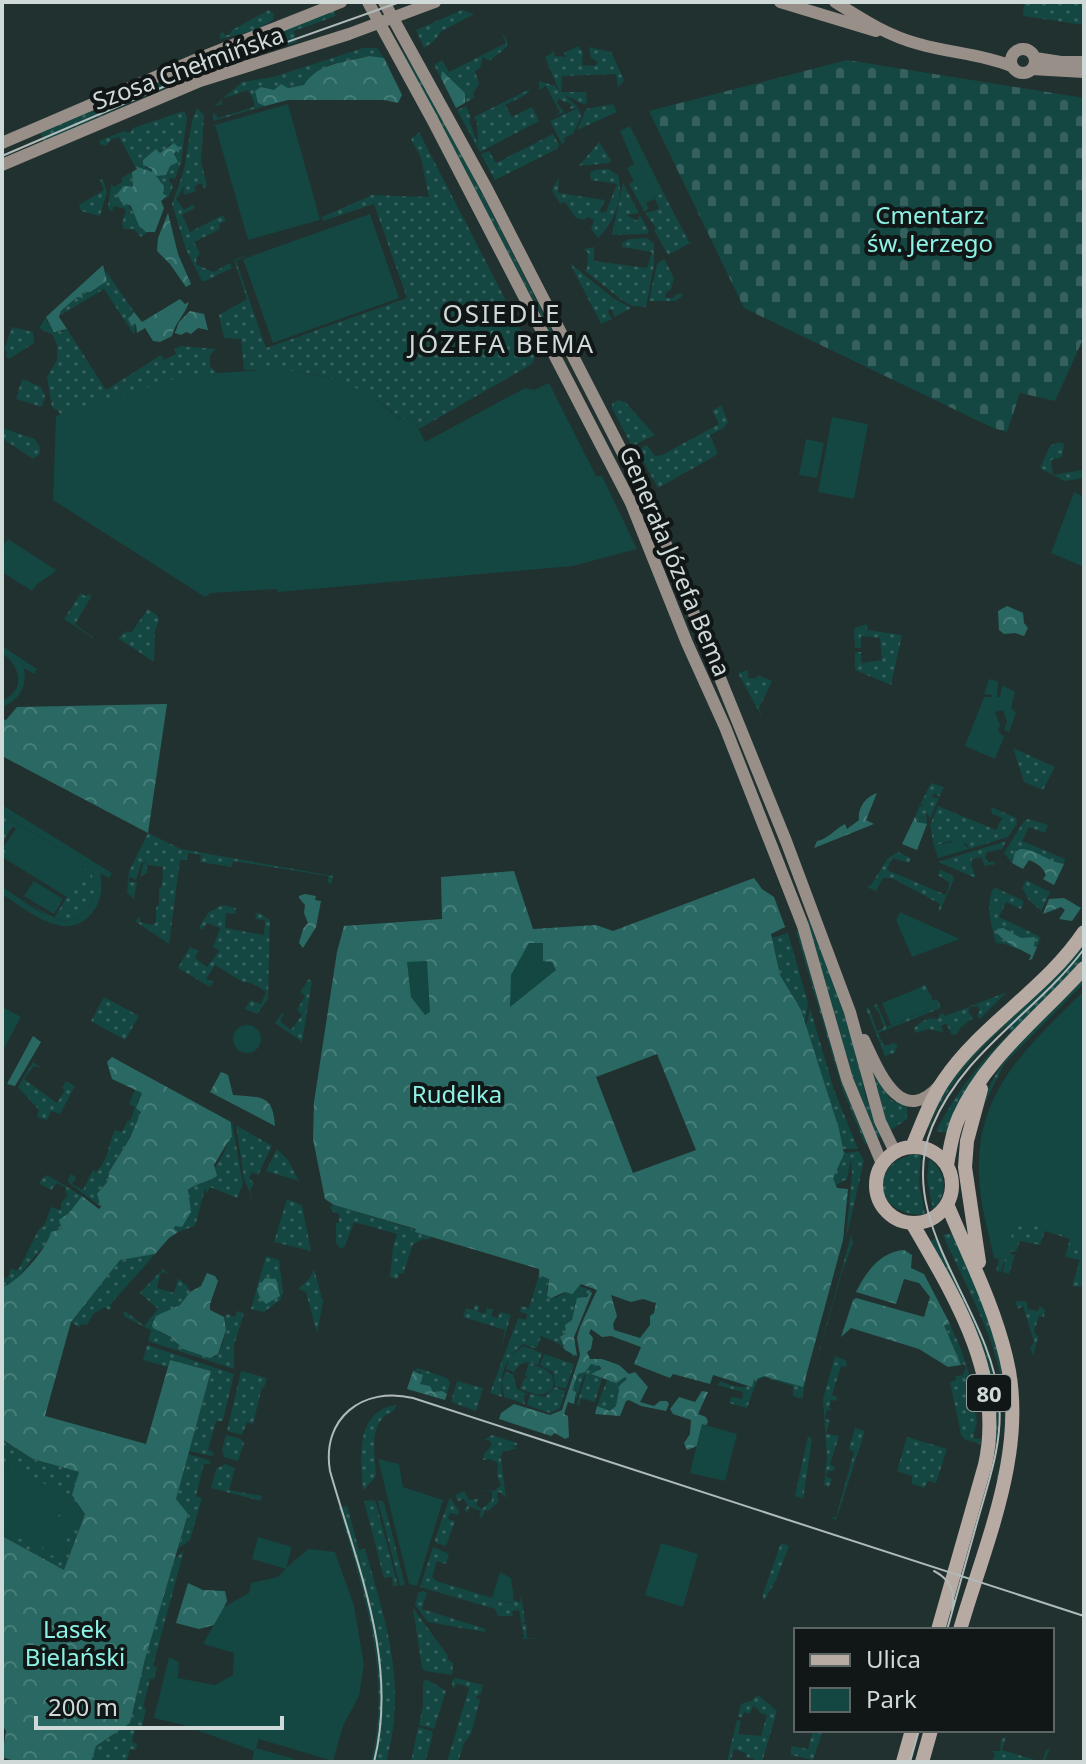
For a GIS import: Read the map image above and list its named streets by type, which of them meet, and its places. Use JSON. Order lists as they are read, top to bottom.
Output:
{
  "streets": {
    "main road": ["Szosa Chełmińska", "Generała Józefa Bema", "80"]
  },
  "crossings": [
    ["Szosa Chełmińska", "Generała Józefa Bema"],
    ["Generała Józefa Bema", "80"]
  ],
  "districts": ["OSIEDLE JÓZEFA BEMA"],
  "parks": ["Cmentarz św. Jerzego", "Rudelka", "Lasek Bielański"],
  "legend": ["Ulica", "Park"],
  "scale_bar": "200 m"
}
